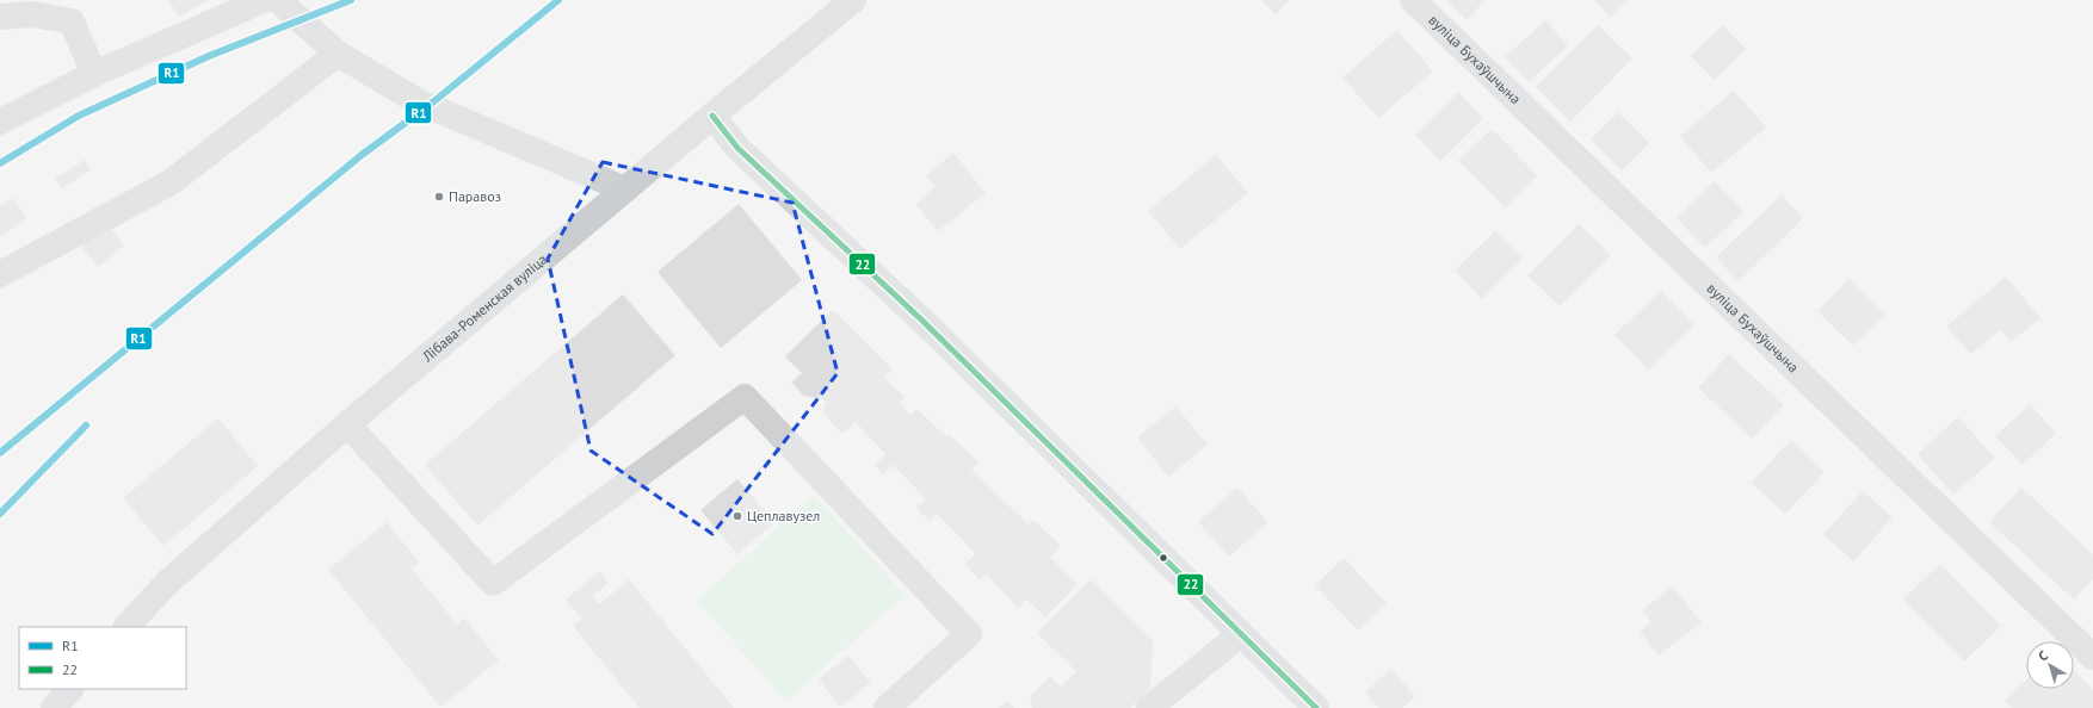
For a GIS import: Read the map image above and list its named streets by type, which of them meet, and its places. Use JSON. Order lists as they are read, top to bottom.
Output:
{
  "streets": {
    "main road": ["Лібава-Роменская вуліца"],
    "street": ["вуліца Бухаўшчына"]
  },
  "places": ["Паравоз", "Цеплавузел"],
  "lines": ["transit line R1", "transit line 22"],
  "legend": ["R1", "22"],
  "north": "top left"
}
